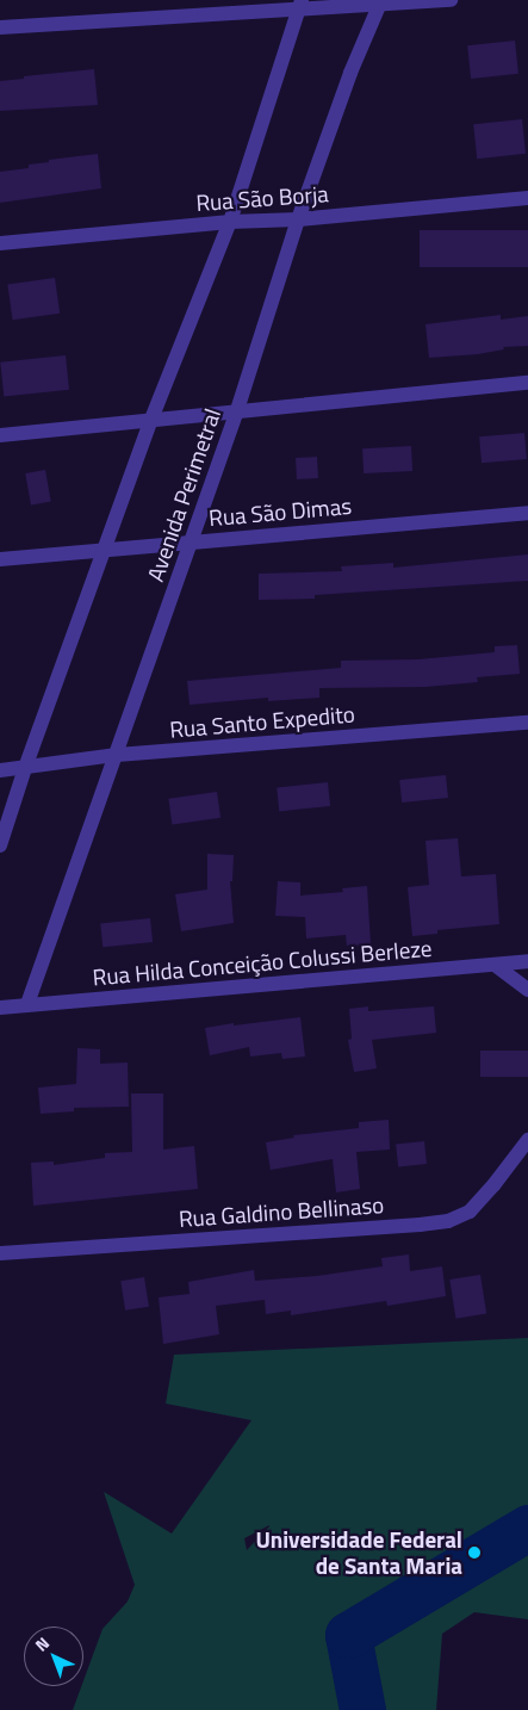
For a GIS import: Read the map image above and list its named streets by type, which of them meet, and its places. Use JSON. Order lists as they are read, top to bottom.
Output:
{
  "streets": {
    "street": [
      "Rua São Borja",
      "Avenida Perimetral",
      "Rua São Dimas",
      "Rua Santo Expedito",
      "Rua Hilda Conceição Colussi Berleze",
      "Rua Galdino Bellinaso"
    ]
  },
  "crossings": [
    ["Rua São Borja", "Avenida Perimetral"],
    ["Avenida Perimetral", "Rua São Dimas"],
    ["Avenida Perimetral", "Rua Santo Expedito"],
    ["Avenida Perimetral", "Rua Hilda Conceição Colussi Berleze"]
  ],
  "places": ["Universidade Federal de Santa Maria"],
  "north": "top left"
}
